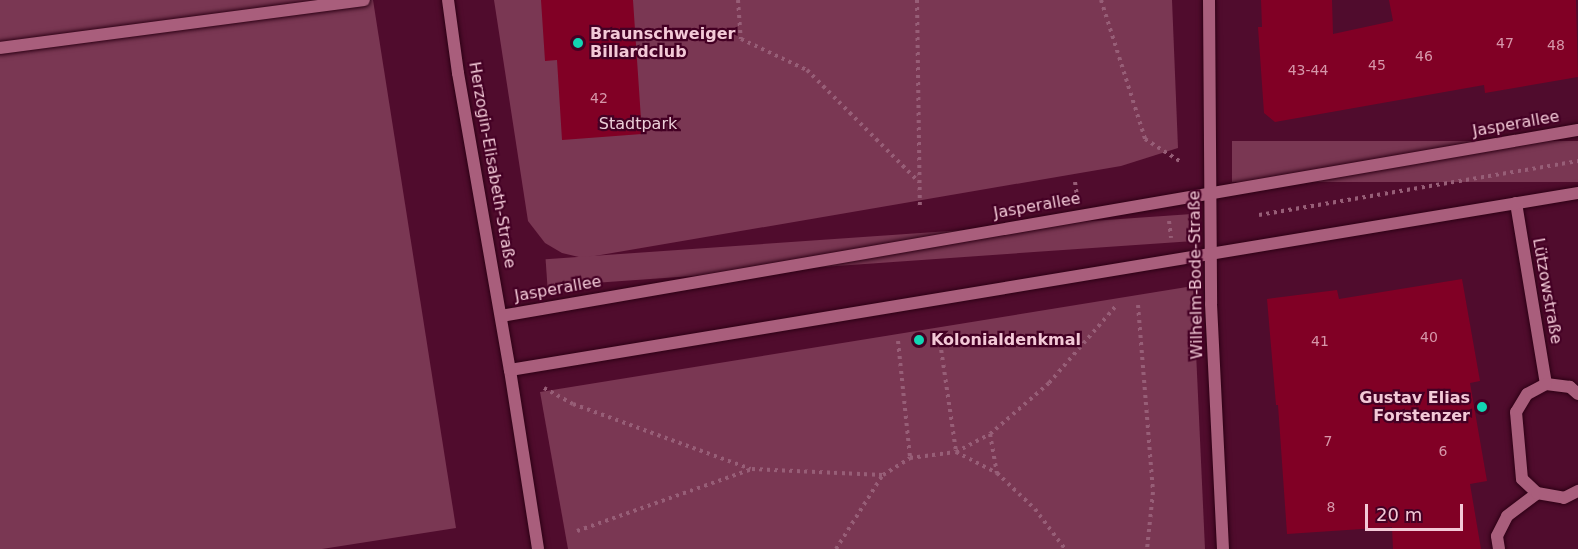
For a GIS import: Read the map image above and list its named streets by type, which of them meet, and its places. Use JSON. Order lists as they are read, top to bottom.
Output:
{
  "streets": {
    "street": [
      "Jasperallee",
      "Herzogin-Elisabeth-Straße",
      "Wilhelm-Bode-Straße",
      "Lützowstraße"
    ]
  },
  "crossings": [
    ["Jasperallee", "Herzogin-Elisabeth-Straße"],
    ["Jasperallee", "Wilhelm-Bode-Straße"]
  ],
  "parks": ["Stadtpark"],
  "places": ["Braunschweiger Billardclub", "Kolonialdenkmal", "Gustav Elias Forstenzer"],
  "house_numbers": [
    "47",
    "48",
    "46",
    "45",
    "43-44",
    "42",
    "40",
    "41",
    "7",
    "6",
    "8"
  ],
  "scale_bar": "20 m"
}
